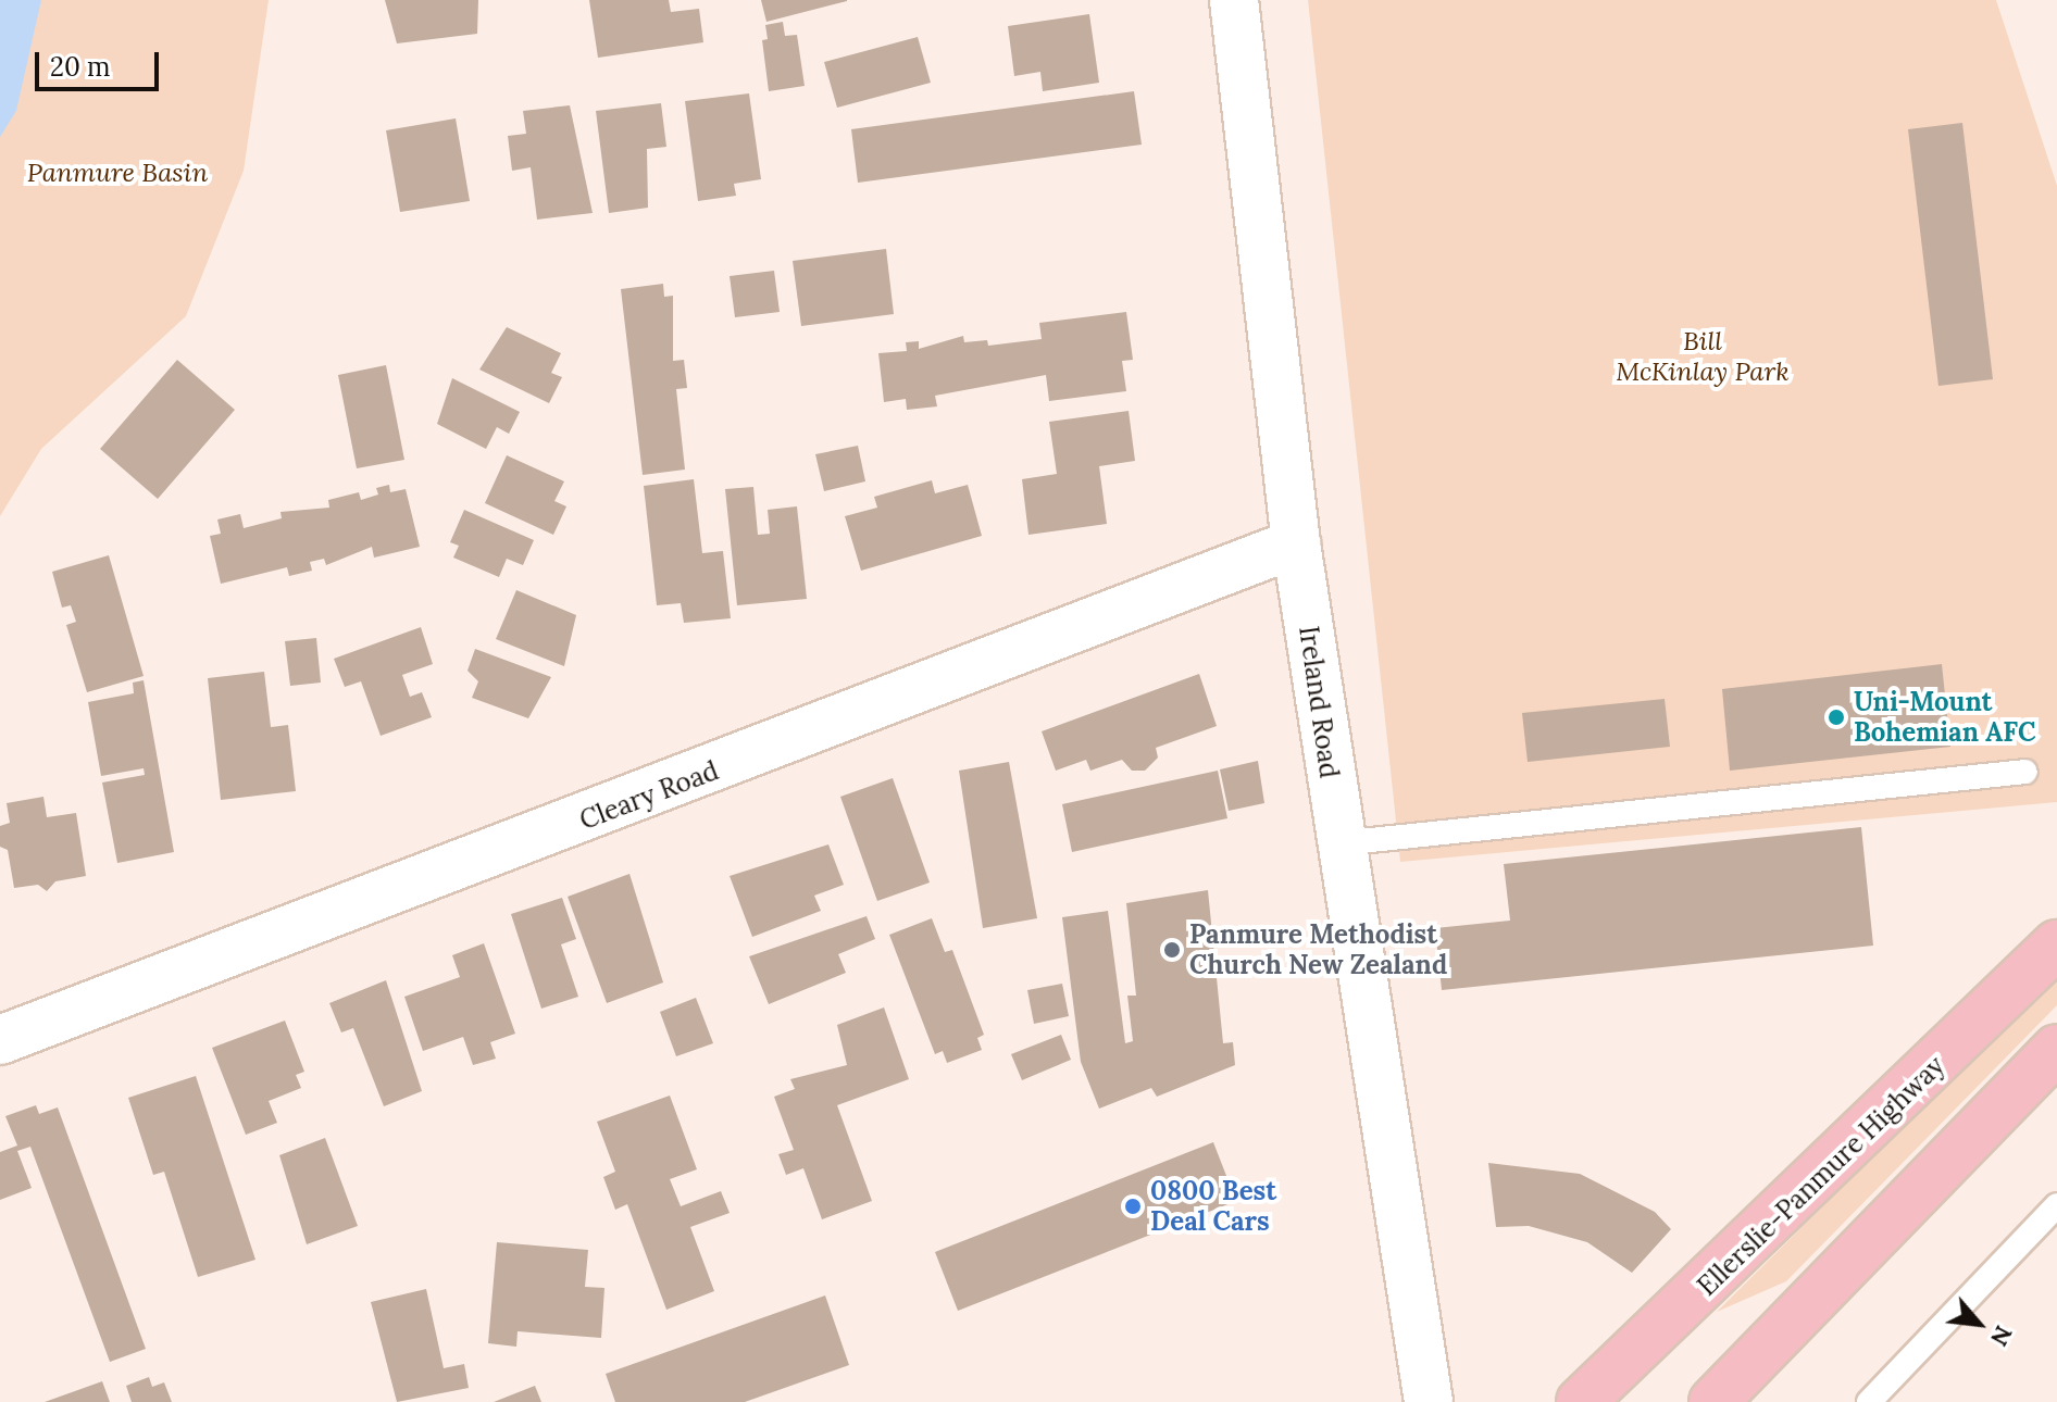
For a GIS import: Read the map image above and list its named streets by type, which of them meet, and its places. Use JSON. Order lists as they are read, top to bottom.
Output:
{
  "streets": {
    "main road": ["Ellerslie-Panmure Highway"],
    "street": ["Ireland Road", "Cleary Road"]
  },
  "crossings": [
    ["Ireland Road", "Cleary Road"]
  ],
  "parks": ["Panmure Basin", "Bill McKinlay Park"],
  "places": ["Uni-Mount Bohemian AFC", "Panmure Methodist Church New Zealand", "0800 Best Deal Cars"],
  "scale_bar": "20 m",
  "north": "bottom right"
}
